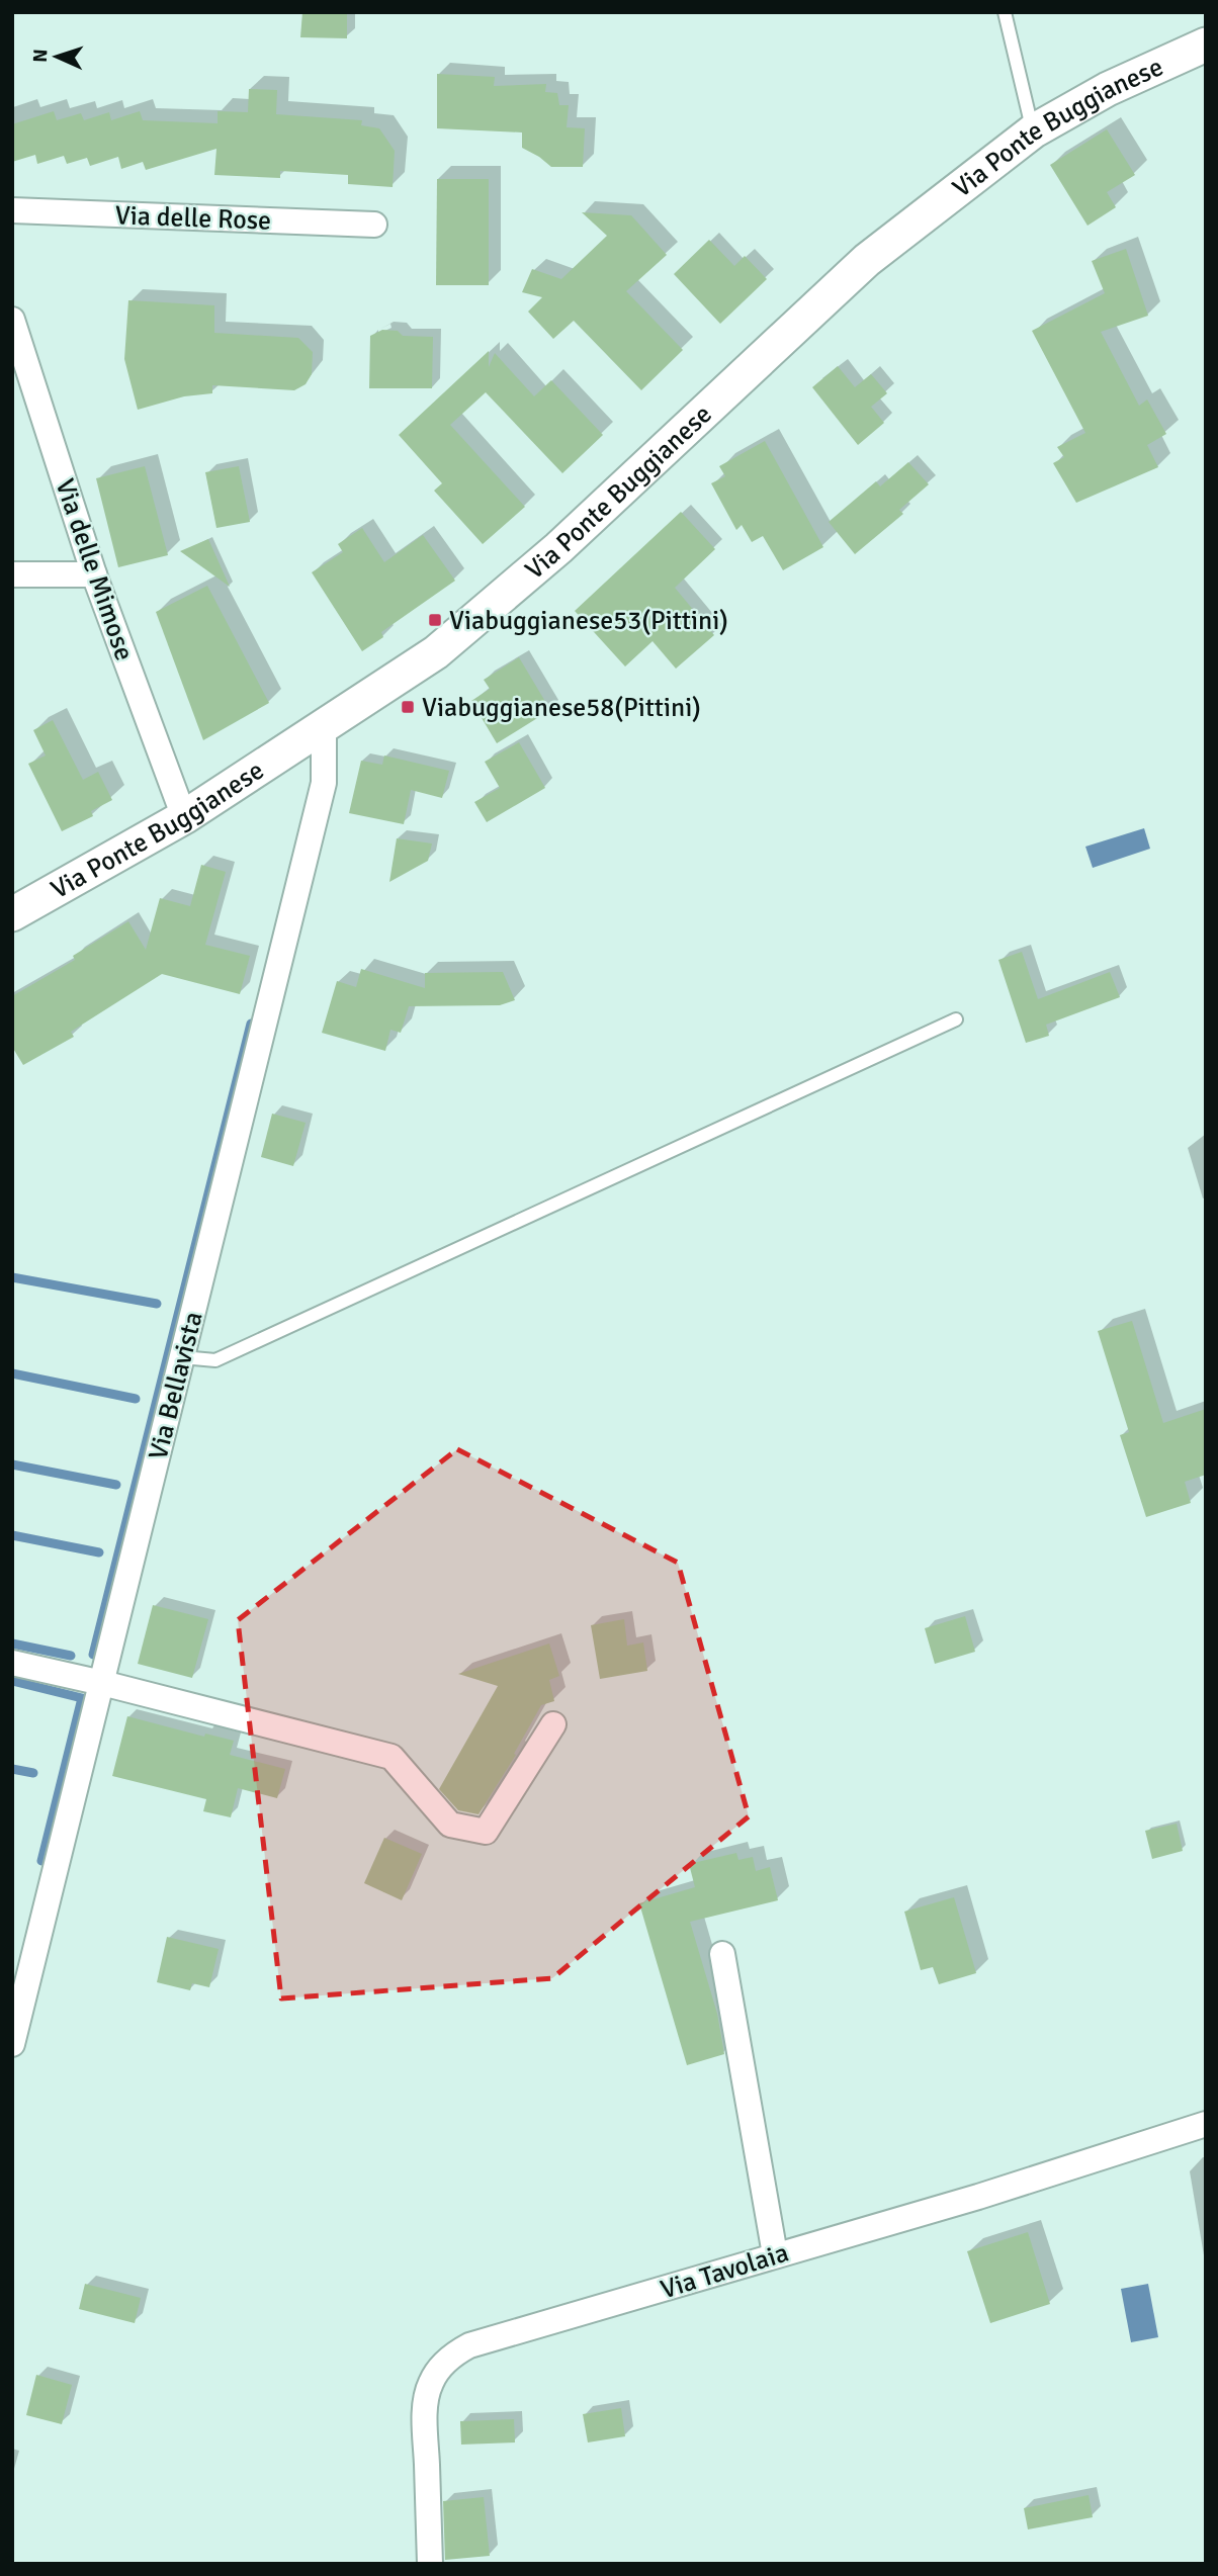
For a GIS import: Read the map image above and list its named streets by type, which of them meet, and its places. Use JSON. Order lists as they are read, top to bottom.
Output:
{
  "streets": {
    "main road": ["Via Ponte Buggianese"],
    "street": [
      "Via delle Rose",
      "Via delle Mimose",
      "Via Bellavista",
      "Via Tavolaia"
    ]
  },
  "crossings": [
    ["Via Ponte Buggianese", "Via delle Mimose"],
    ["Via Ponte Buggianese", "Via Bellavista"]
  ],
  "places": {
    "transit": ["Viabuggianese53(Pittini)", "Viabuggianese58(Pittini)"]
  },
  "north": "left"
}
